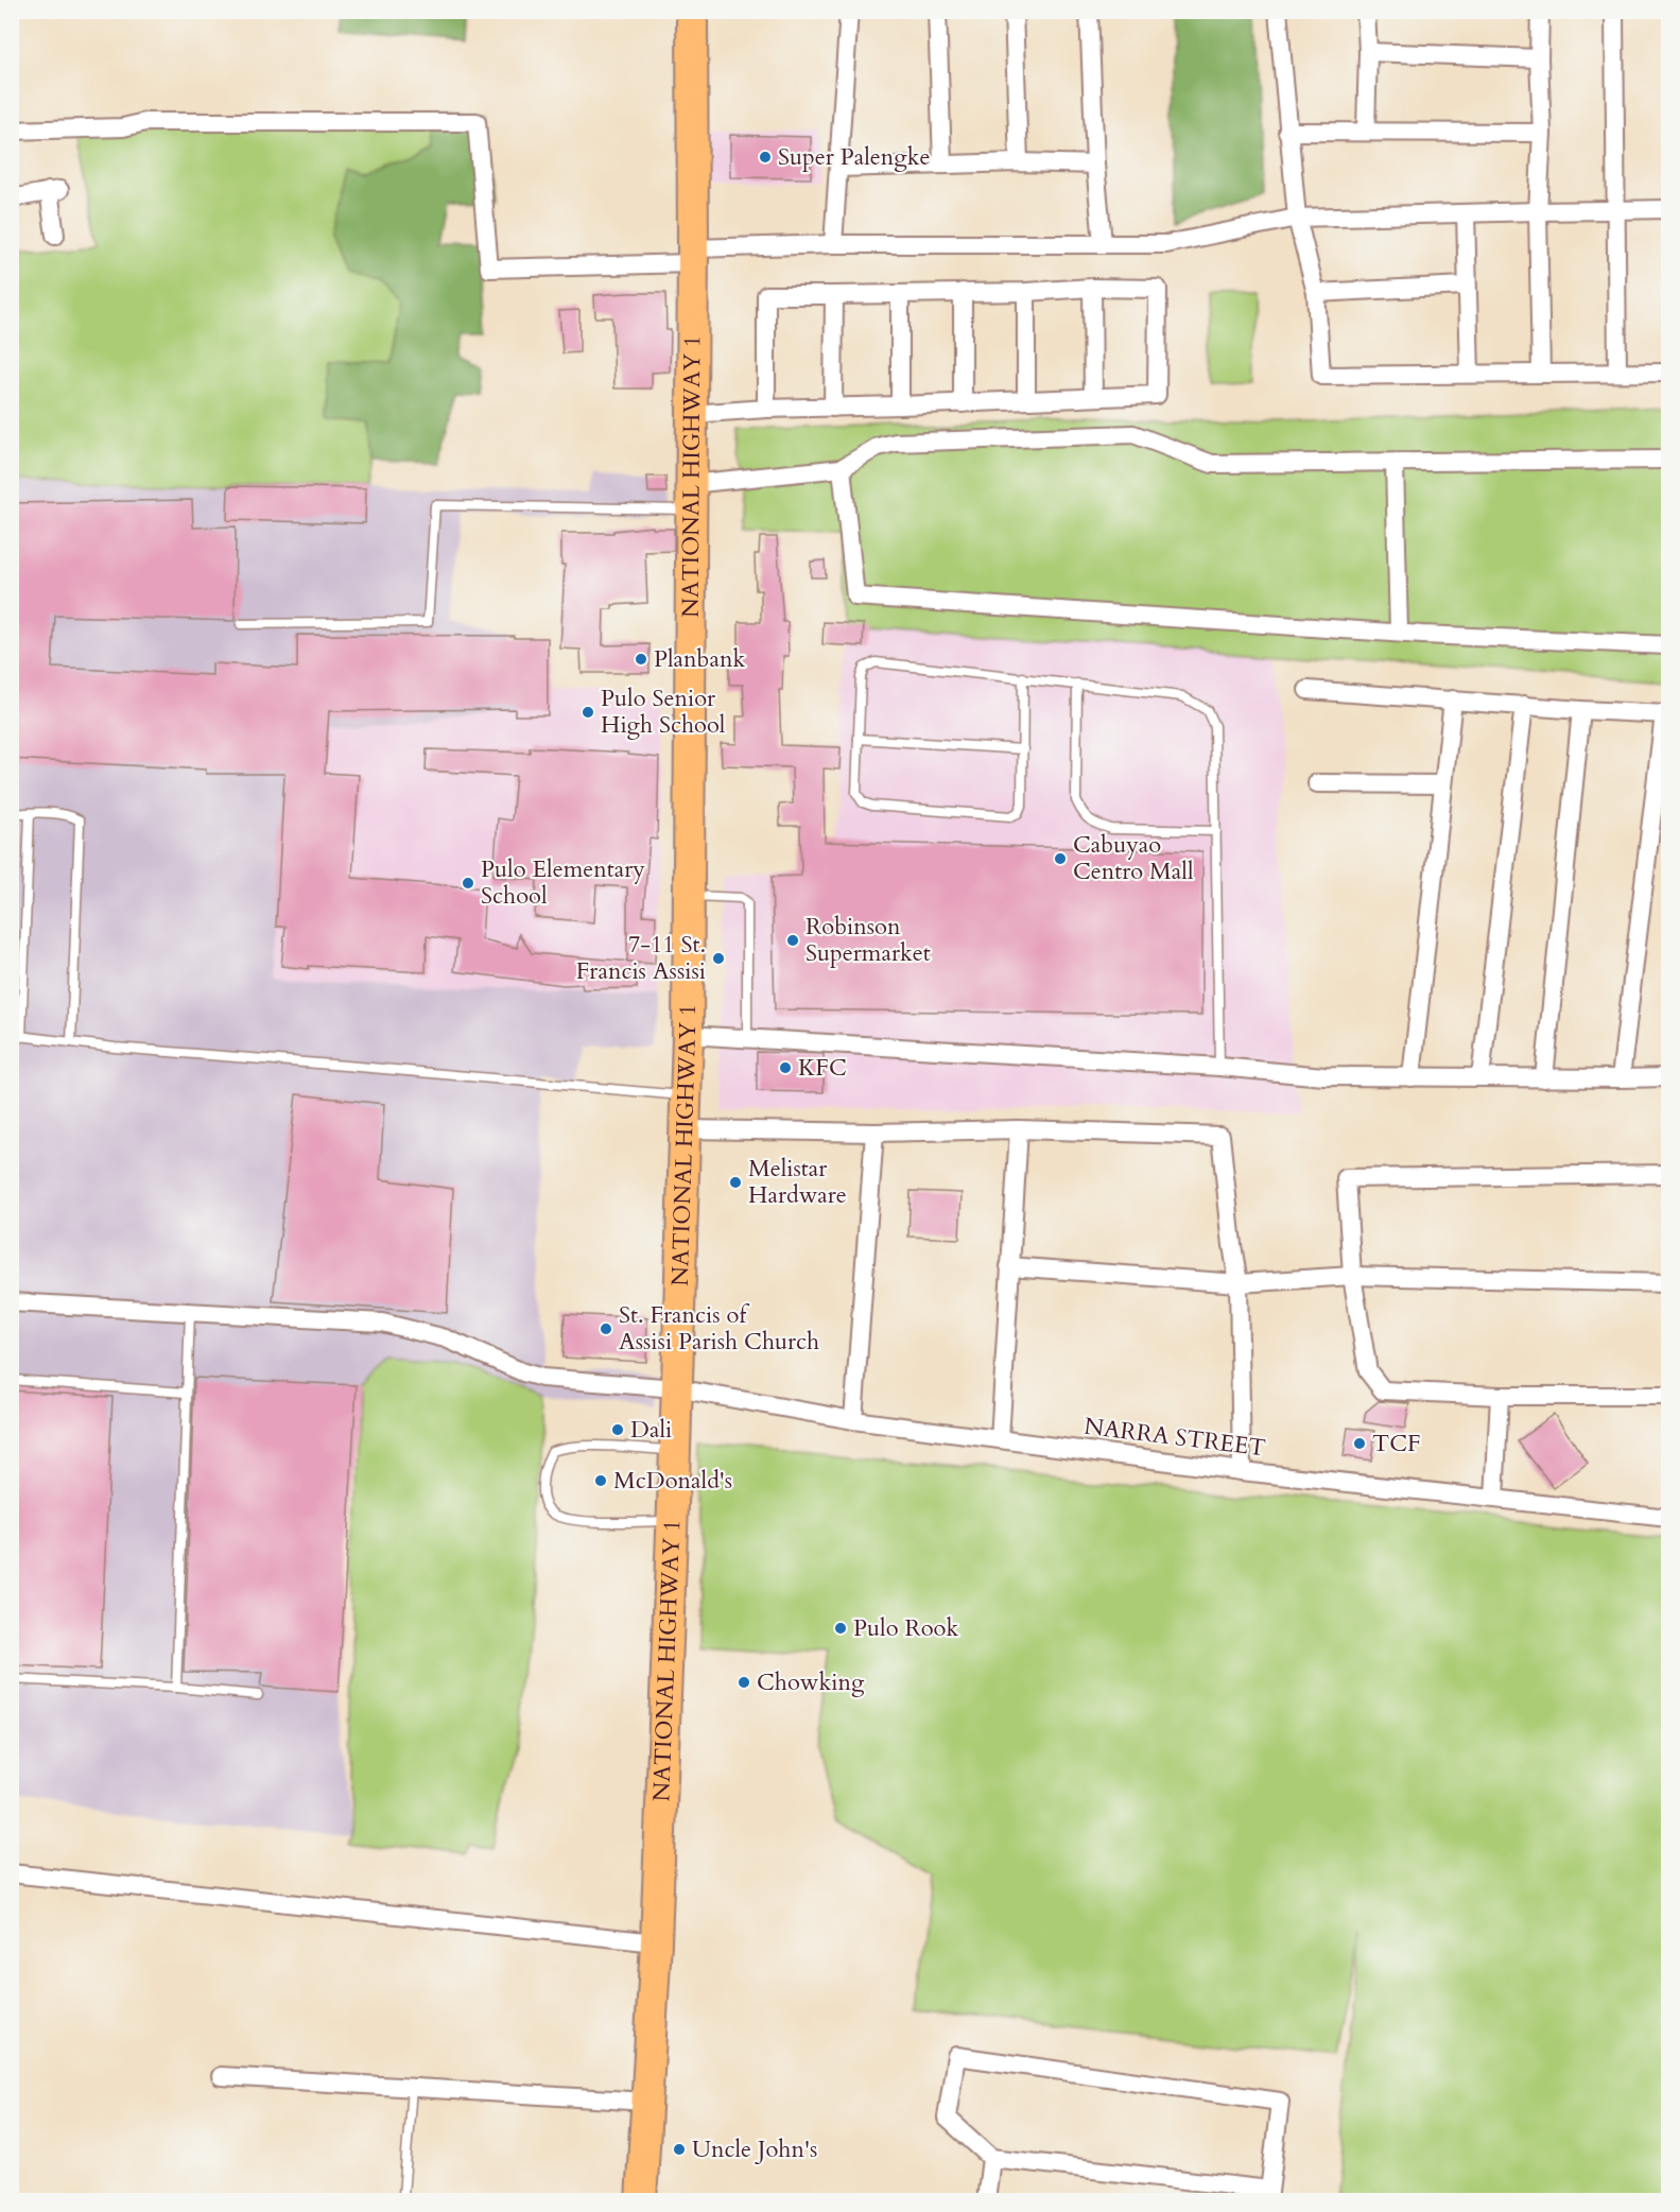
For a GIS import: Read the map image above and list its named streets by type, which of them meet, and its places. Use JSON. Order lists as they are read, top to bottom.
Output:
{
  "streets": {
    "highway": ["NATIONAL HIGHWAY 1"],
    "street": ["NARRA STREET"]
  },
  "crossings": [
    ["NATIONAL HIGHWAY 1", "NARRA STREET"]
  ],
  "places": [
    "Super Palengke",
    "Planbank",
    "Pulo Senior High School",
    "Cabuyao Centro Mall",
    "Pulo Elementary School",
    "Robinson Supermarket",
    "7-11 St. Francis Assisi",
    "KFC",
    "Melistar Hardware",
    "St. Francis of Assisi Parish Church",
    "Dali",
    "TCF",
    "McDonald's",
    "Pulo Rook",
    "Chowking",
    "Uncle John's"
  ]
}
